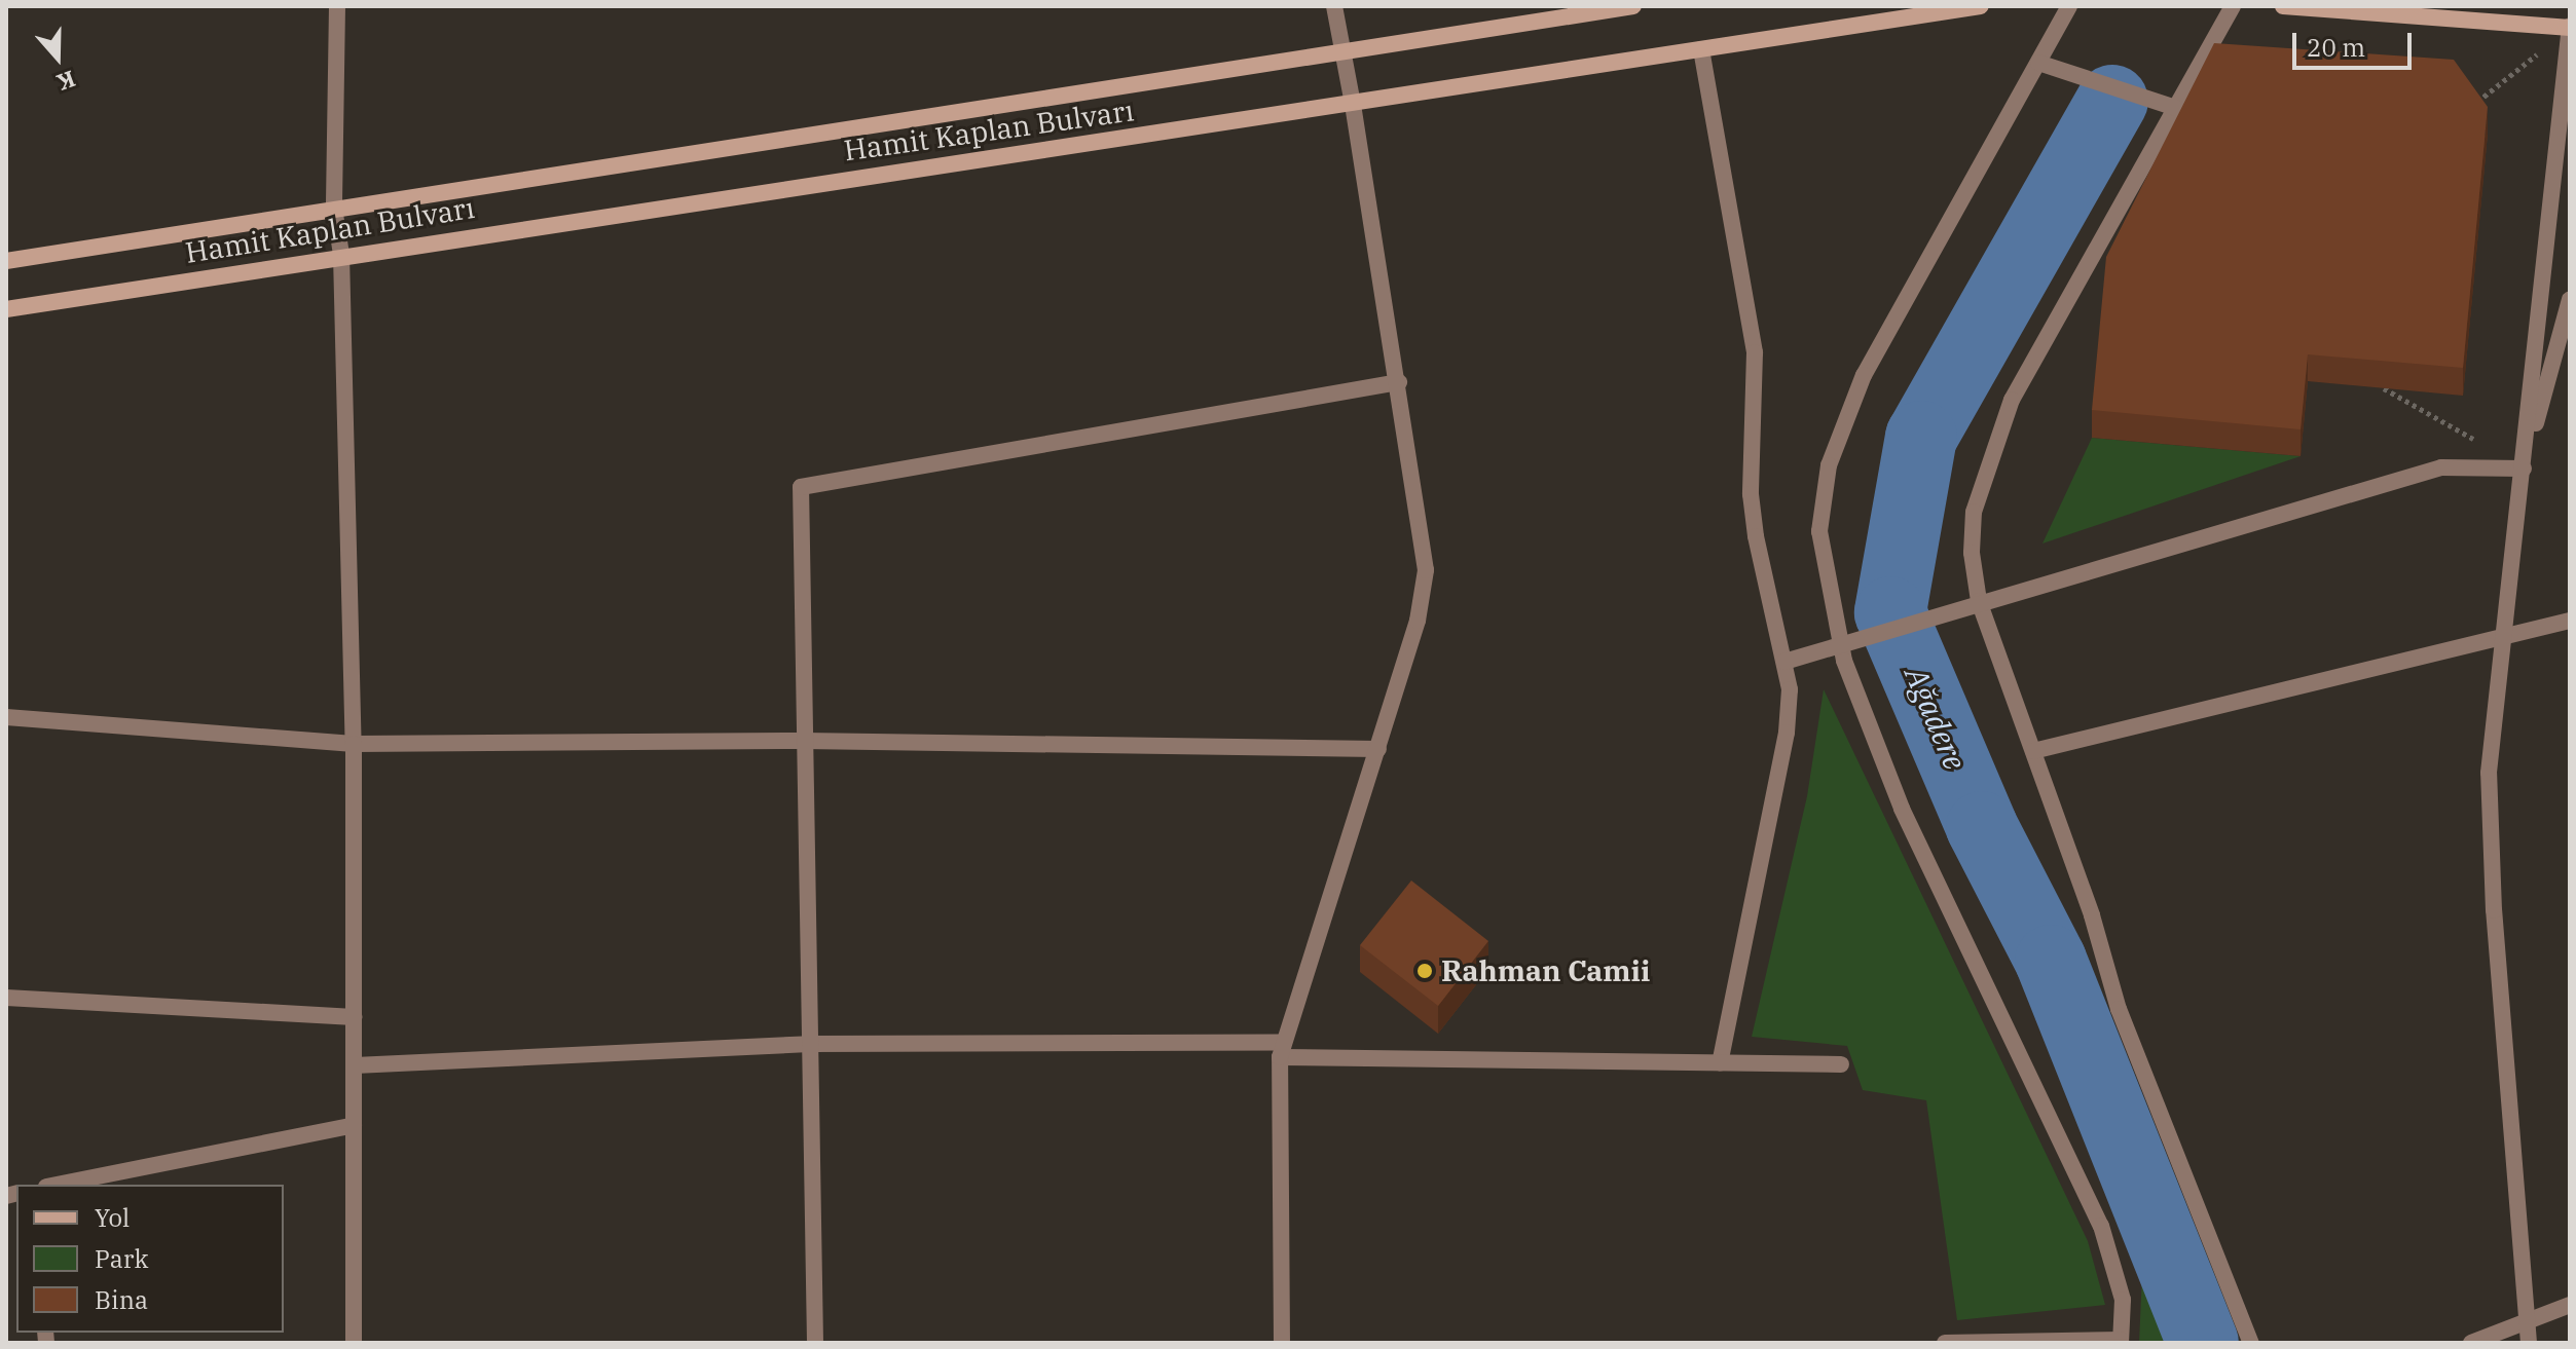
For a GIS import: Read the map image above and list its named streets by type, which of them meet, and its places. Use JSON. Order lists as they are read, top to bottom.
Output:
{
  "streets": {
    "main road": ["Hamit Kaplan Bulvarı"]
  },
  "water": ["Ağadere"],
  "places": ["Rahman Camii"],
  "legend": ["Yol", "Park", "Bina"],
  "scale_bar": "20 m",
  "north": "bottom"
}
